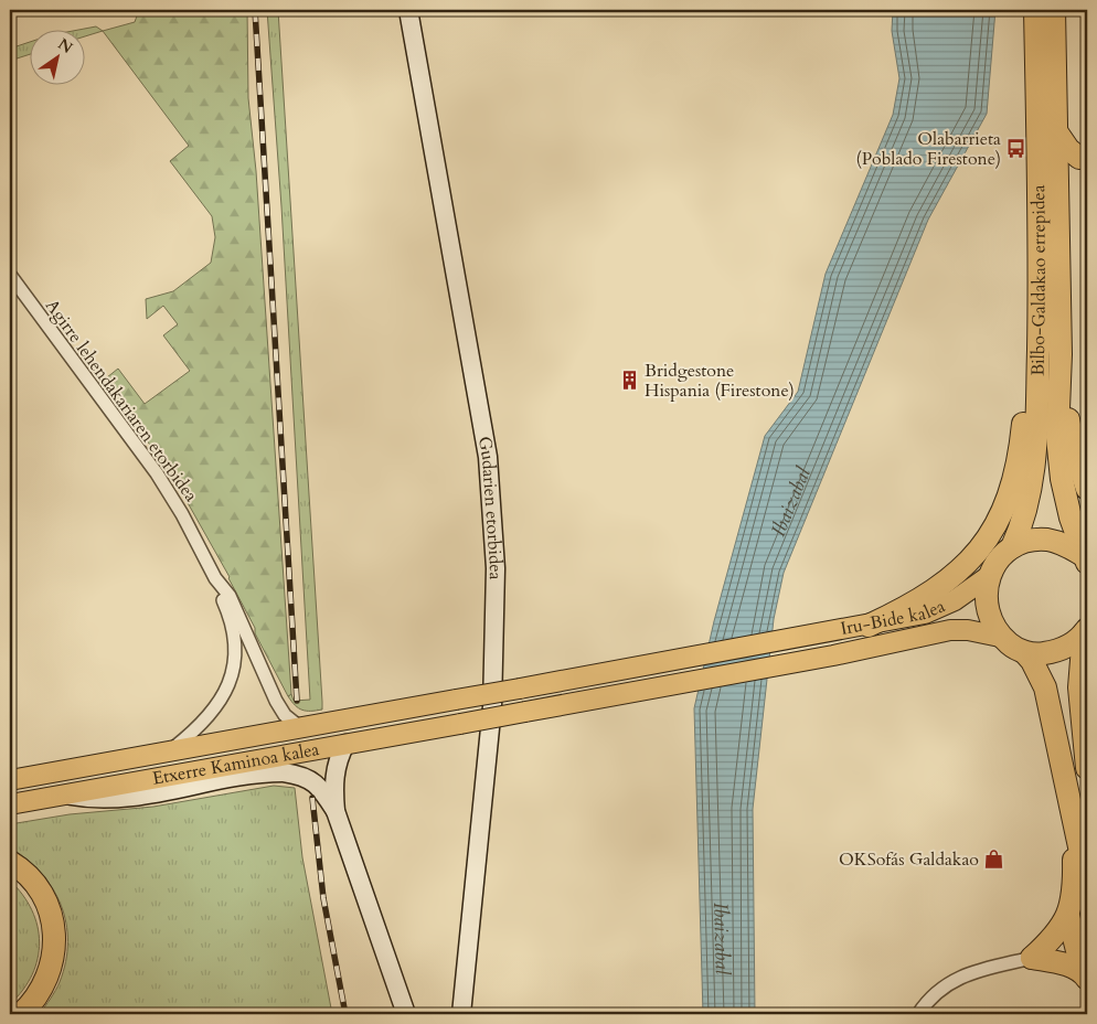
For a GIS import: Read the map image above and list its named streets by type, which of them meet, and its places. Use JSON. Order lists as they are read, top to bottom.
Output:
{
  "streets": {
    "highway": ["Bilbo-Galdakao errepidea"],
    "main road": ["Iru-Bide kalea", "Etxerre Kaminoa kalea"],
    "street": ["Agirre lehendakariaren etorbidea", "Gudarien etorbidea"]
  },
  "crossings": [
    ["Bilbo-Galdakao errepidea", "Iru-Bide kalea"],
    ["Agirre lehendakariaren etorbidea", "Etxerre Kaminoa kalea"],
    ["Iru-Bide kalea", "Etxerre Kaminoa kalea"]
  ],
  "water": ["Ibaizabal"],
  "places": {
    "bus stop": ["Olabarrieta (Poblado Firestone)"],
    "building": ["Bridgestone Hispania (Firestone)"],
    "shop": ["OKSofás Galdakao"]
  },
  "north": "top right"
}
